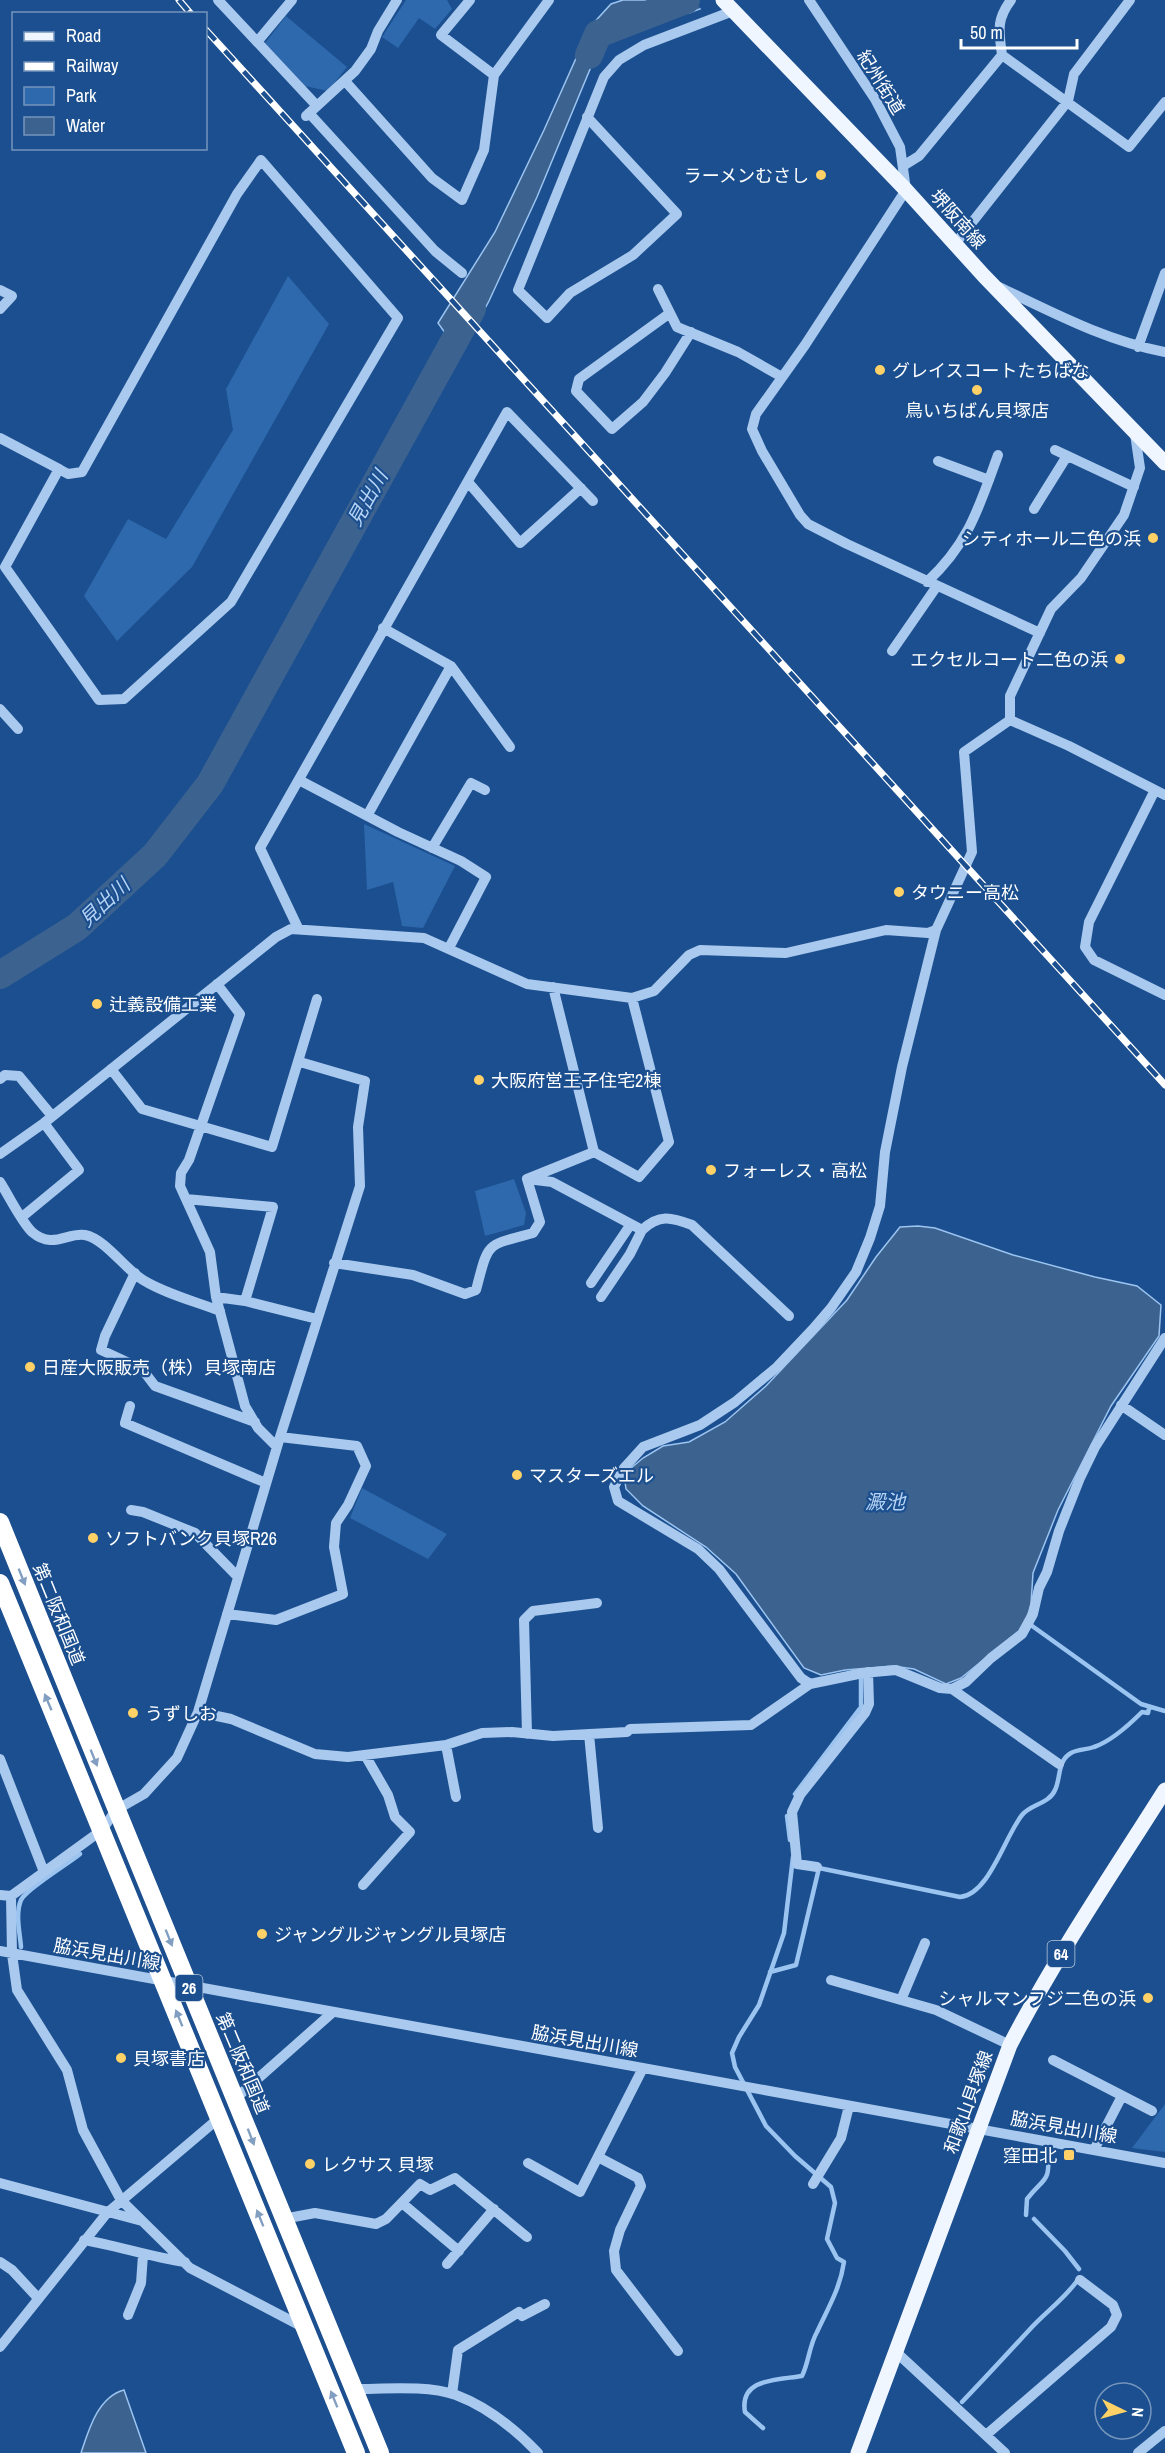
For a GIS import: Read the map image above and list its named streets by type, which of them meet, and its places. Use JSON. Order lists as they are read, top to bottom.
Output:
{
  "streets": {
    "highway": ["第二阪和国道", "26"],
    "main road": ["堺阪南線", "64", "和歌山貝塚線"],
    "street": ["紀州街道", "脇浜見出川線"]
  },
  "crossings": [
    ["紀州街道", "堺阪南線"],
    ["第二阪和国道", "脇浜見出川線"],
    ["脇浜見出川線", "26"],
    ["脇浜見出川線", "和歌山貝塚線"]
  ],
  "water": ["見出川", "澱池"],
  "places": {
    "other": [
      "ラーメンむさし",
      "グレイスコートたちばな",
      "鳥いちばん貝塚店",
      "シティホール二色の浜",
      "エクセルコート二色の浜",
      "タウニー高松",
      "辻義設備工業",
      "大阪府営王子住宅2棟",
      "フォーレス・高松",
      "日産大阪販売（株）貝塚南店",
      "マスターズエル",
      "ソフトバンク貝塚R26",
      "うずしお",
      "ジャングルジャングル貝塚店",
      "シャルマンフジ二色の浜",
      "貝塚書店",
      "レクサス 貝塚"
    ],
    "transit": ["窪田北"]
  },
  "legend": [
    "Road",
    "Railway",
    "Park",
    "Water"
  ],
  "scale_bar": "50 m",
  "north": "right"
}
